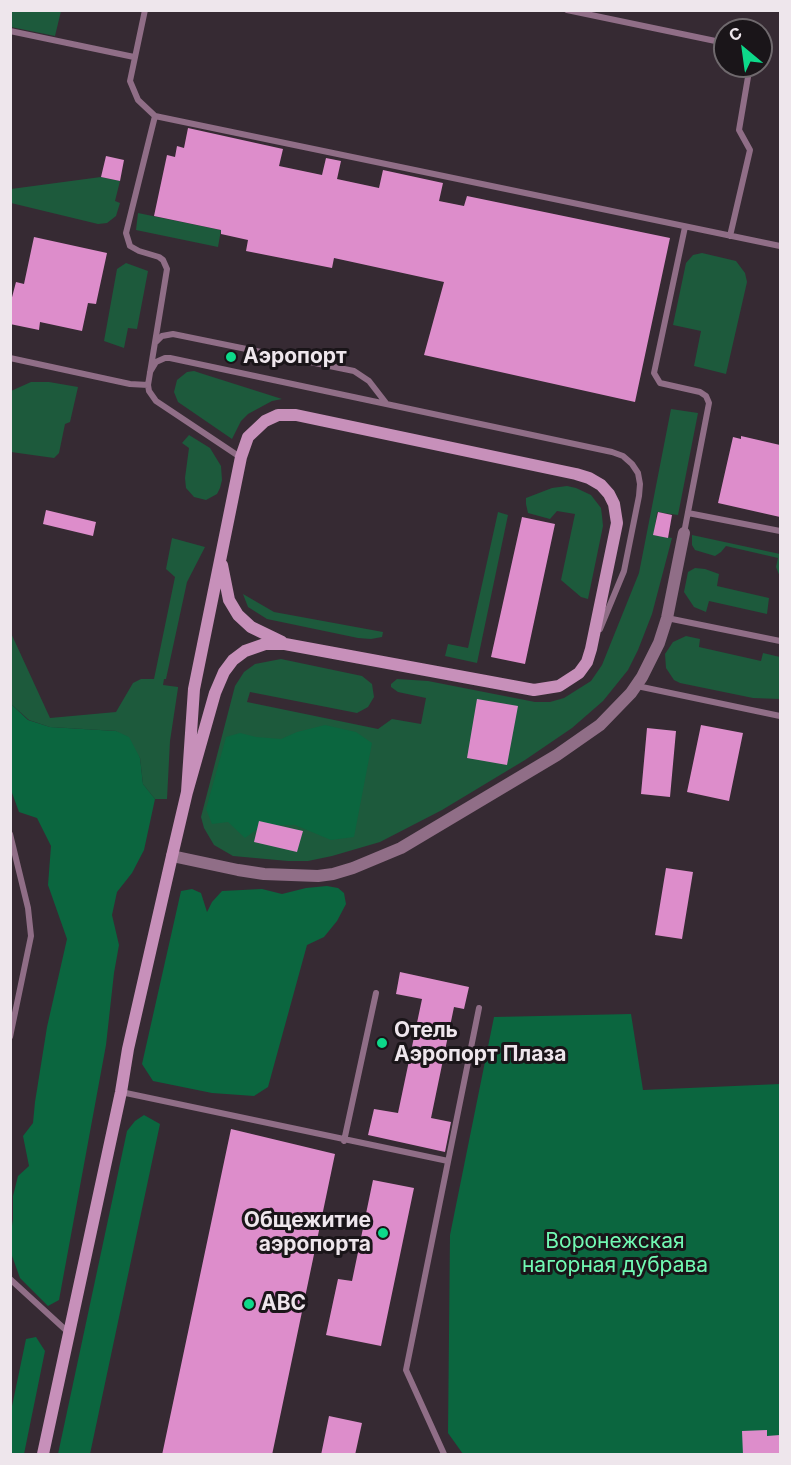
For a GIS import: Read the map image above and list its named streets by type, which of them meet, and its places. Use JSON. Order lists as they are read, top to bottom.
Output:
{
  "parks": ["Воронежская нагорная дубрава"],
  "places": [
    "Аэропорт",
    "Отель Аэропорт Плаза",
    "Общежитие аэропорта",
    "ABC"
  ],
  "north": "top left"
}
